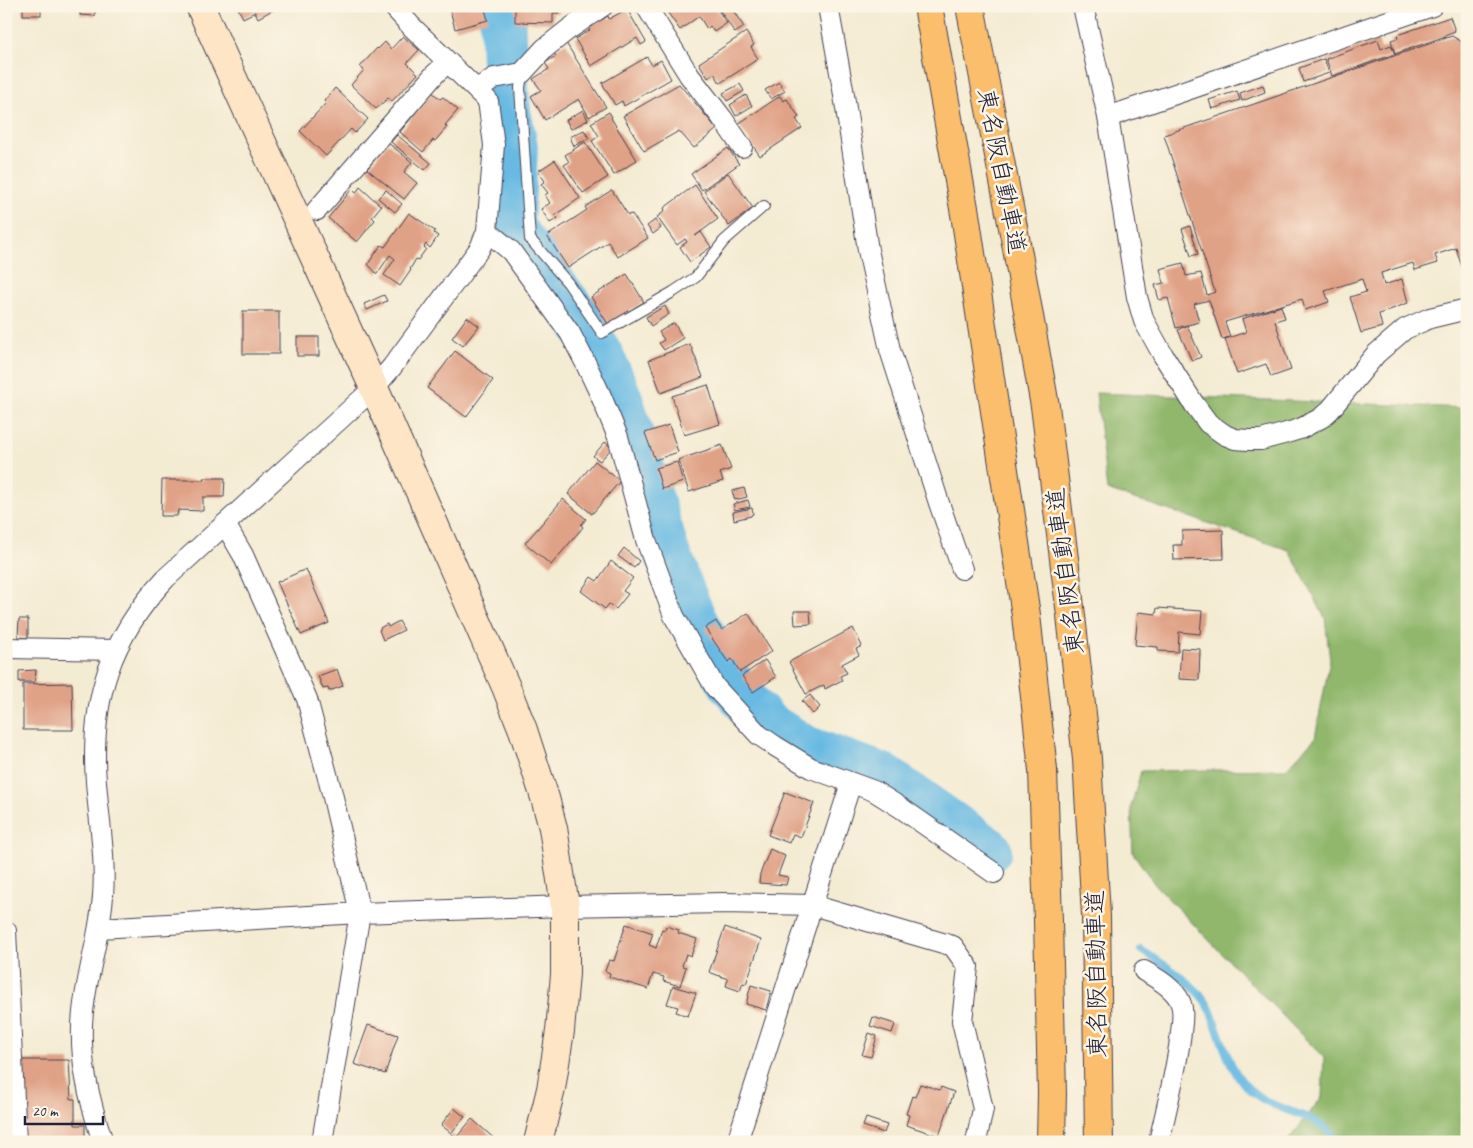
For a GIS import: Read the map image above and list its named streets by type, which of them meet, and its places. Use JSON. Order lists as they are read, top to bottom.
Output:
{
  "streets": {
    "highway": ["東名阪自動車道"]
  },
  "scale_bar": "20 m"
}
